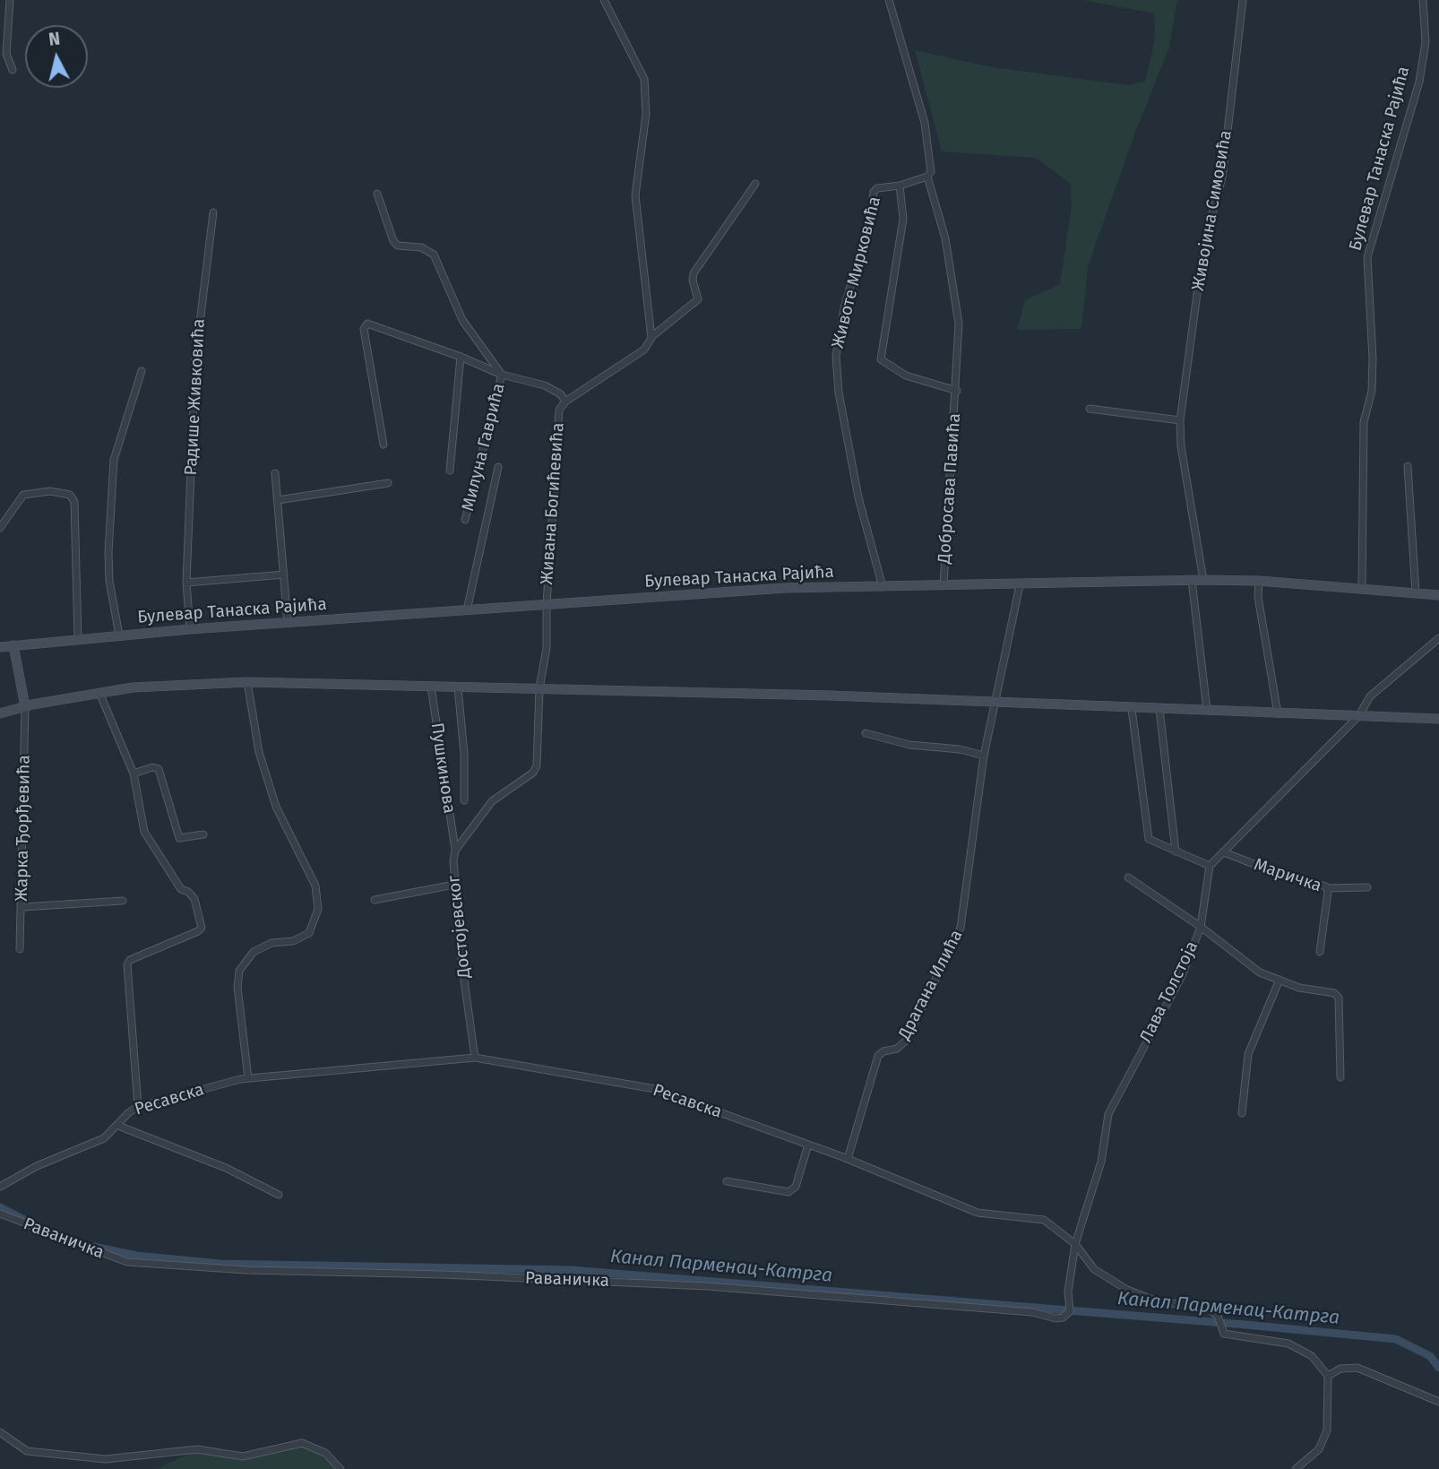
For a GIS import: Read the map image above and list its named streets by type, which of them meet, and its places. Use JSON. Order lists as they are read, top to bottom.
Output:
{
  "streets": {
    "street": [
      "Булевар Танаска Рајића",
      "Живојина Симовића",
      "Животе Мирковића",
      "Радише Живковића",
      "Милуна Гаврића",
      "Добросава Павића",
      "Живана Богићевића",
      "Пушкинова",
      "Жарка Ђорђевића",
      "Маричка",
      "Достојевског",
      "Драгана Илића",
      "Лава Толстоја",
      "Ресавска",
      "Раваничка"
    ]
  },
  "crossings": [
    ["Булевар Танаска Рајића", "Живојина Симовића"],
    ["Булевар Танаска Рајића", "Животе Мирковића"],
    ["Булевар Танаска Рајића", "Радише Живковића"],
    ["Булевар Танаска Рајића", "Добросава Павића"],
    ["Булевар Танаска Рајића", "Живана Богићевића"],
    ["Булевар Танаска Рајића", "Достојевског"],
    ["Животе Мирковића", "Добросава Павића"],
    ["Милуна Гаврића", "Живана Богићевића"],
    ["Живана Богићевића", "Достојевског"],
    ["Пушкинова", "Достојевског"],
    ["Достојевског", "Ресавска"],
    ["Драгана Илића", "Ресавска"],
    ["Лава Толстоја", "Ресавска"],
    ["Лава Толстоја", "Раваничка"],
    ["Ресавска", "Раваничка"]
  ],
  "water": ["Канал Парменац-Катрга"],
  "north": "top"
}
